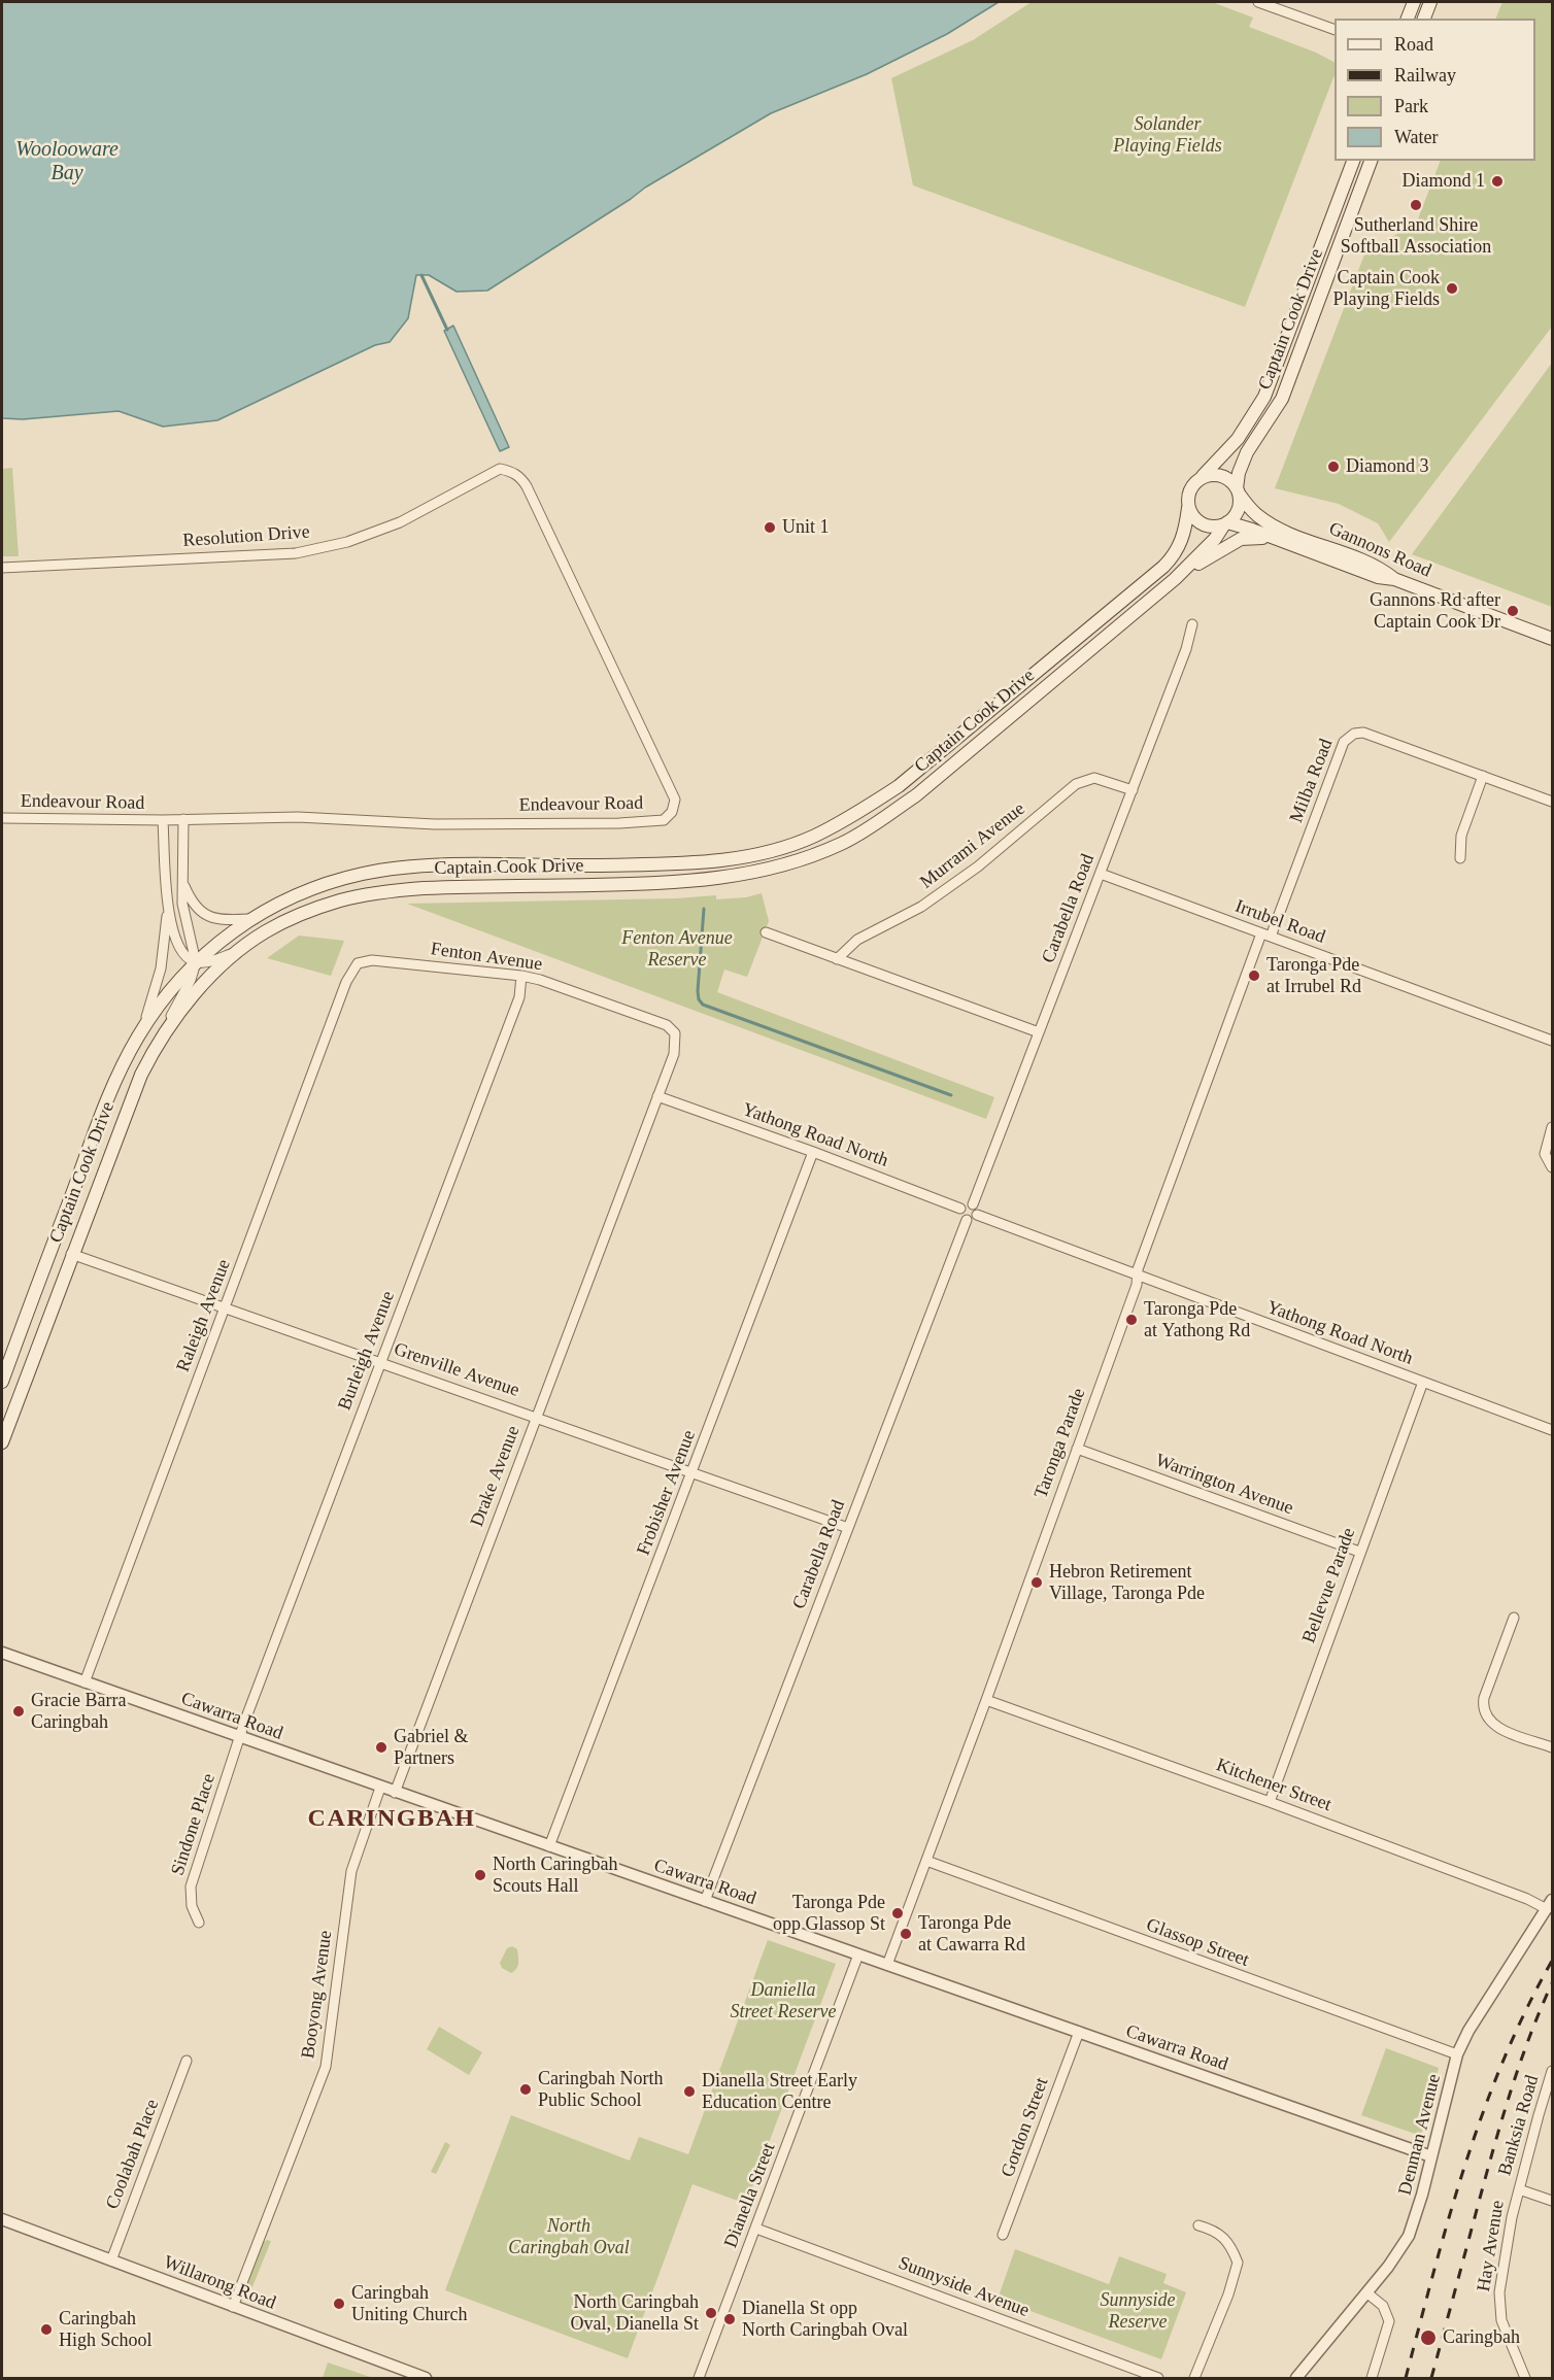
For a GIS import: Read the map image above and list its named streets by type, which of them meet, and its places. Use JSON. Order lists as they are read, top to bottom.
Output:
{
  "streets": {
    "main road": ["Captain Cook Drive", "Gannons Road", "Grenville Avenue"],
    "street": [
      "Resolution Drive",
      "Milba Road",
      "Endeavour Road",
      "Murrami Avenue",
      "Carabella Road",
      "Irrubel Road",
      "Fenton Avenue",
      "Yathong Road North",
      "Raleigh Avenue",
      "Burleigh Avenue",
      "Taronga Parade",
      "Drake Avenue",
      "Warrington Avenue",
      "Frobisher Avenue",
      "Bellevue Parade",
      "Cawarra Road",
      "Kitchener Street",
      "Sindone Place",
      "Glassop Street",
      "Booyong Avenue",
      "Banksia Road",
      "Gordon Street",
      "Denman Avenue",
      "Coolabah Place",
      "Dianella Street",
      "Hay Avenue",
      "Willarong Road",
      "Sunnyside Avenue"
    ]
  },
  "crossings": [
    ["Captain Cook Drive", "Gannons Road"],
    ["Captain Cook Drive", "Endeavour Road"],
    ["Captain Cook Drive", "Grenville Avenue"],
    ["Resolution Drive", "Endeavour Road"],
    ["Milba Road", "Irrubel Road"],
    ["Milba Road", "Taronga Parade"],
    ["Murrami Avenue", "Carabella Road"],
    ["Carabella Road", "Irrubel Road"],
    ["Carabella Road", "Yathong Road North"],
    ["Carabella Road", "Grenville Avenue"],
    ["Carabella Road", "Cawarra Road"],
    ["Irrubel Road", "Taronga Parade"],
    ["Fenton Avenue", "Raleigh Avenue"],
    ["Fenton Avenue", "Burleigh Avenue"],
    ["Fenton Avenue", "Drake Avenue"],
    ["Yathong Road North", "Taronga Parade"],
    ["Yathong Road North", "Drake Avenue"],
    ["Yathong Road North", "Frobisher Avenue"],
    ["Yathong Road North", "Bellevue Parade"],
    ["Raleigh Avenue", "Grenville Avenue"],
    ["Raleigh Avenue", "Cawarra Road"],
    ["Burleigh Avenue", "Grenville Avenue"],
    ["Burleigh Avenue", "Cawarra Road"],
    ["Burleigh Avenue", "Sindone Place"],
    ["Grenville Avenue", "Drake Avenue"],
    ["Grenville Avenue", "Frobisher Avenue"],
    ["Taronga Parade", "Warrington Avenue"],
    ["Taronga Parade", "Cawarra Road"],
    ["Taronga Parade", "Kitchener Street"],
    ["Taronga Parade", "Glassop Street"],
    ["Drake Avenue", "Cawarra Road"],
    ["Warrington Avenue", "Bellevue Parade"],
    ["Frobisher Avenue", "Cawarra Road"],
    ["Bellevue Parade", "Kitchener Street"],
    ["Cawarra Road", "Sindone Place"],
    ["Cawarra Road", "Booyong Avenue"],
    ["Cawarra Road", "Gordon Street"],
    ["Cawarra Road", "Denman Avenue"],
    ["Cawarra Road", "Dianella Street"],
    ["Kitchener Street", "Denman Avenue"],
    ["Glassop Street", "Denman Avenue"],
    ["Booyong Avenue", "Willarong Road"],
    ["Banksia Road", "Hay Avenue"],
    ["Coolabah Place", "Willarong Road"],
    ["Dianella Street", "Sunnyside Avenue"]
  ],
  "districts": ["CARINGBAH"],
  "water": ["Woolooware Bay"],
  "parks": [
    "Solander Playing Fields",
    "Fenton Avenue Reserve",
    "Daniella Street Reserve",
    "North Caringbah Oval",
    "Sunnyside Reserve"
  ],
  "places": [
    "Diamond 1",
    "Sutherland Shire Softball Association",
    "Captain Cook Playing Fields",
    "Diamond 3",
    "Unit 1",
    "Gannons Rd after Captain Cook Dr",
    "Taronga Pde at Irrubel Rd",
    "Taronga Pde at Yathong Rd",
    "Hebron Retirement Village, Taronga Pde",
    "Gracie Barra Caringbah",
    "Gabriel & Partners",
    "North Caringbah Scouts Hall",
    "Taronga Pde opp Glassop St",
    "Taronga Pde at Cawarra Rd",
    "Caringbah North Public School",
    "Dianella Street Early Education Centre",
    "Caringbah Uniting Church",
    "North Caringbah Oval, Dianella St",
    "Dianella St opp North Caringbah Oval",
    "Caringbah High School",
    "Caringbah"
  ],
  "legend": [
    "Road",
    "Railway",
    "Park",
    "Water"
  ]
}
